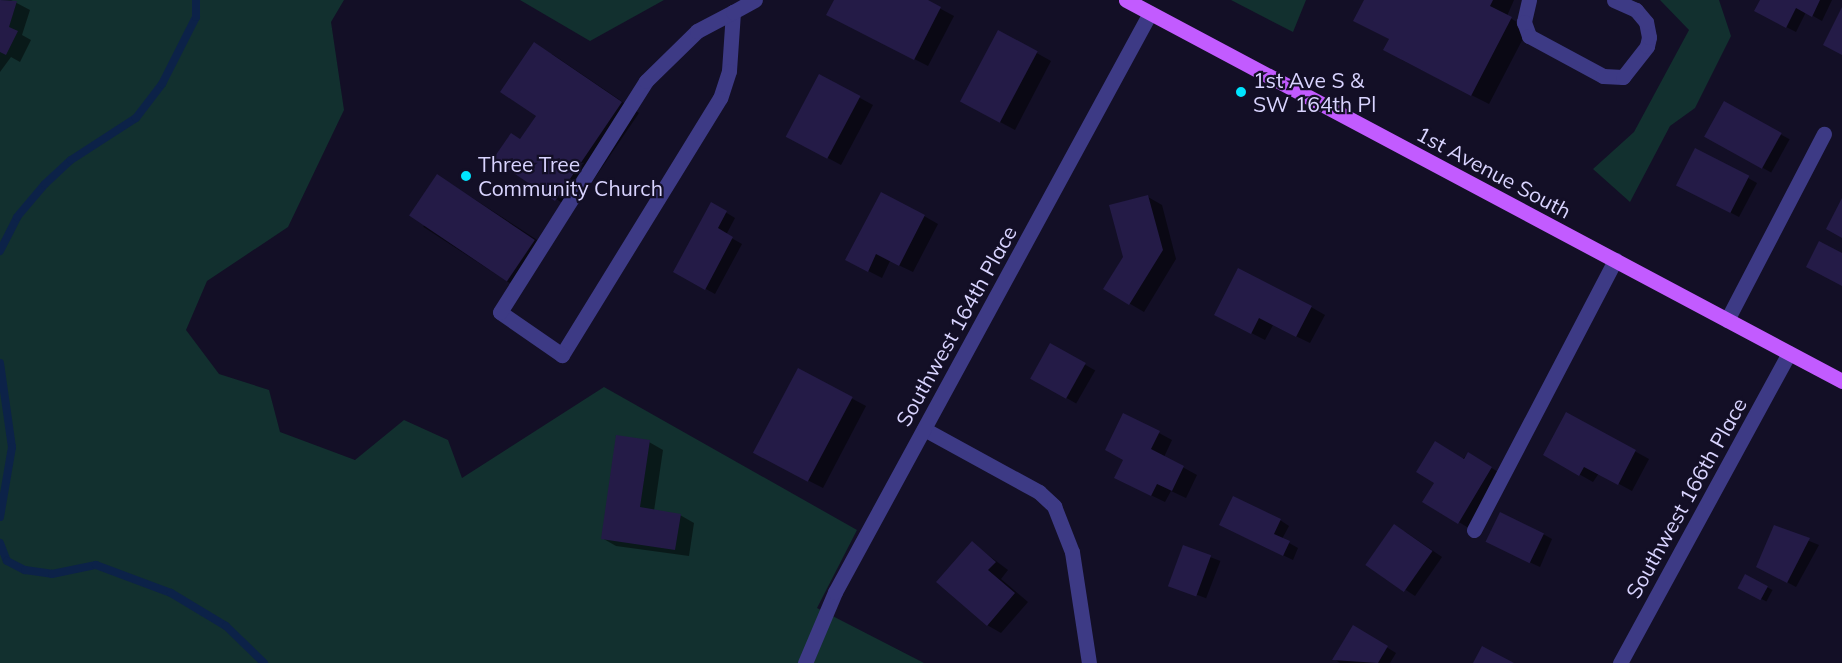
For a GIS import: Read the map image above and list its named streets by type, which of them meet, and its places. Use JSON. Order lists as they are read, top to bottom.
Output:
{
  "streets": {
    "main road": ["1st Avenue South"],
    "street": ["Southwest 164th Place", "Southwest 166th Place"]
  },
  "crossings": [
    ["1st Avenue South", "Southwest 164th Place"],
    ["1st Avenue South", "Southwest 166th Place"]
  ],
  "places": ["1st Ave S & SW 164th Pl", "Three Tree Community Church"]
}
